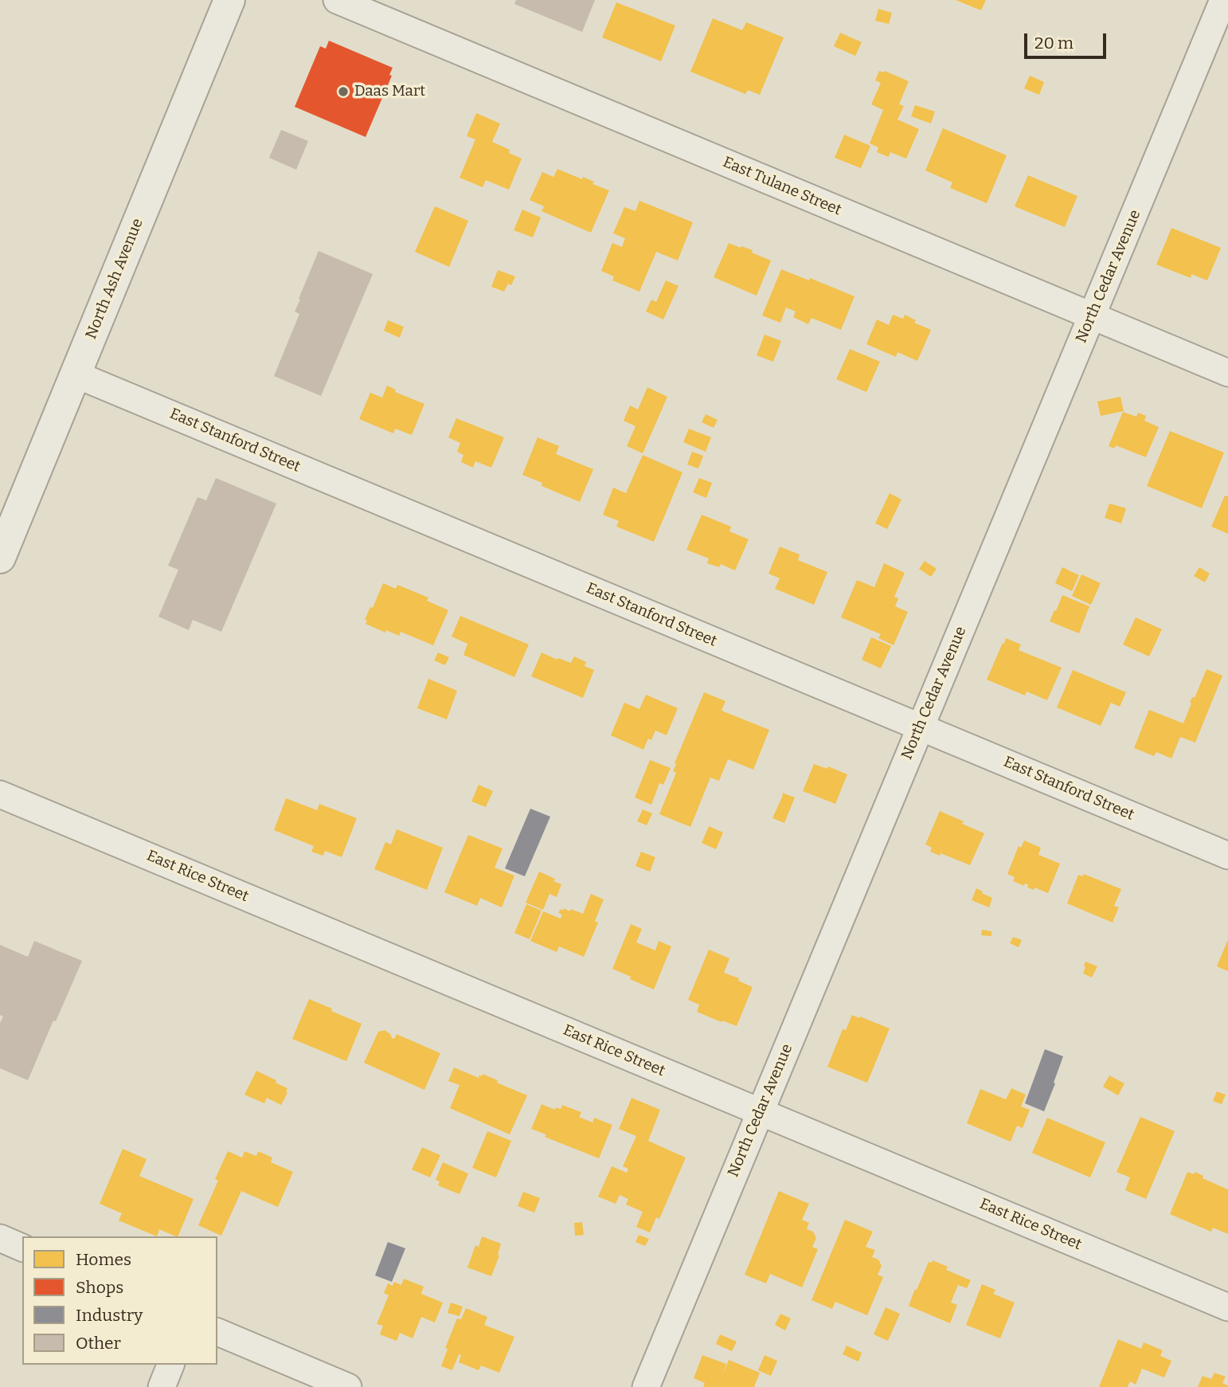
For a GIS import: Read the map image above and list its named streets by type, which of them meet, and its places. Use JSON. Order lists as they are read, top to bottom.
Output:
{
  "streets": {
    "street": [
      "East Tulane Street",
      "North Cedar Avenue",
      "North Ash Avenue",
      "East Stanford Street",
      "East Rice Street"
    ]
  },
  "crossings": [
    ["East Tulane Street", "North Cedar Avenue"],
    ["North Cedar Avenue", "East Stanford Street"],
    ["North Cedar Avenue", "East Rice Street"],
    ["North Ash Avenue", "East Stanford Street"]
  ],
  "places": ["Daas Mart"],
  "legend": [
    "Homes",
    "Shops",
    "Industry",
    "Other"
  ],
  "scale_bar": "20 m"
}
